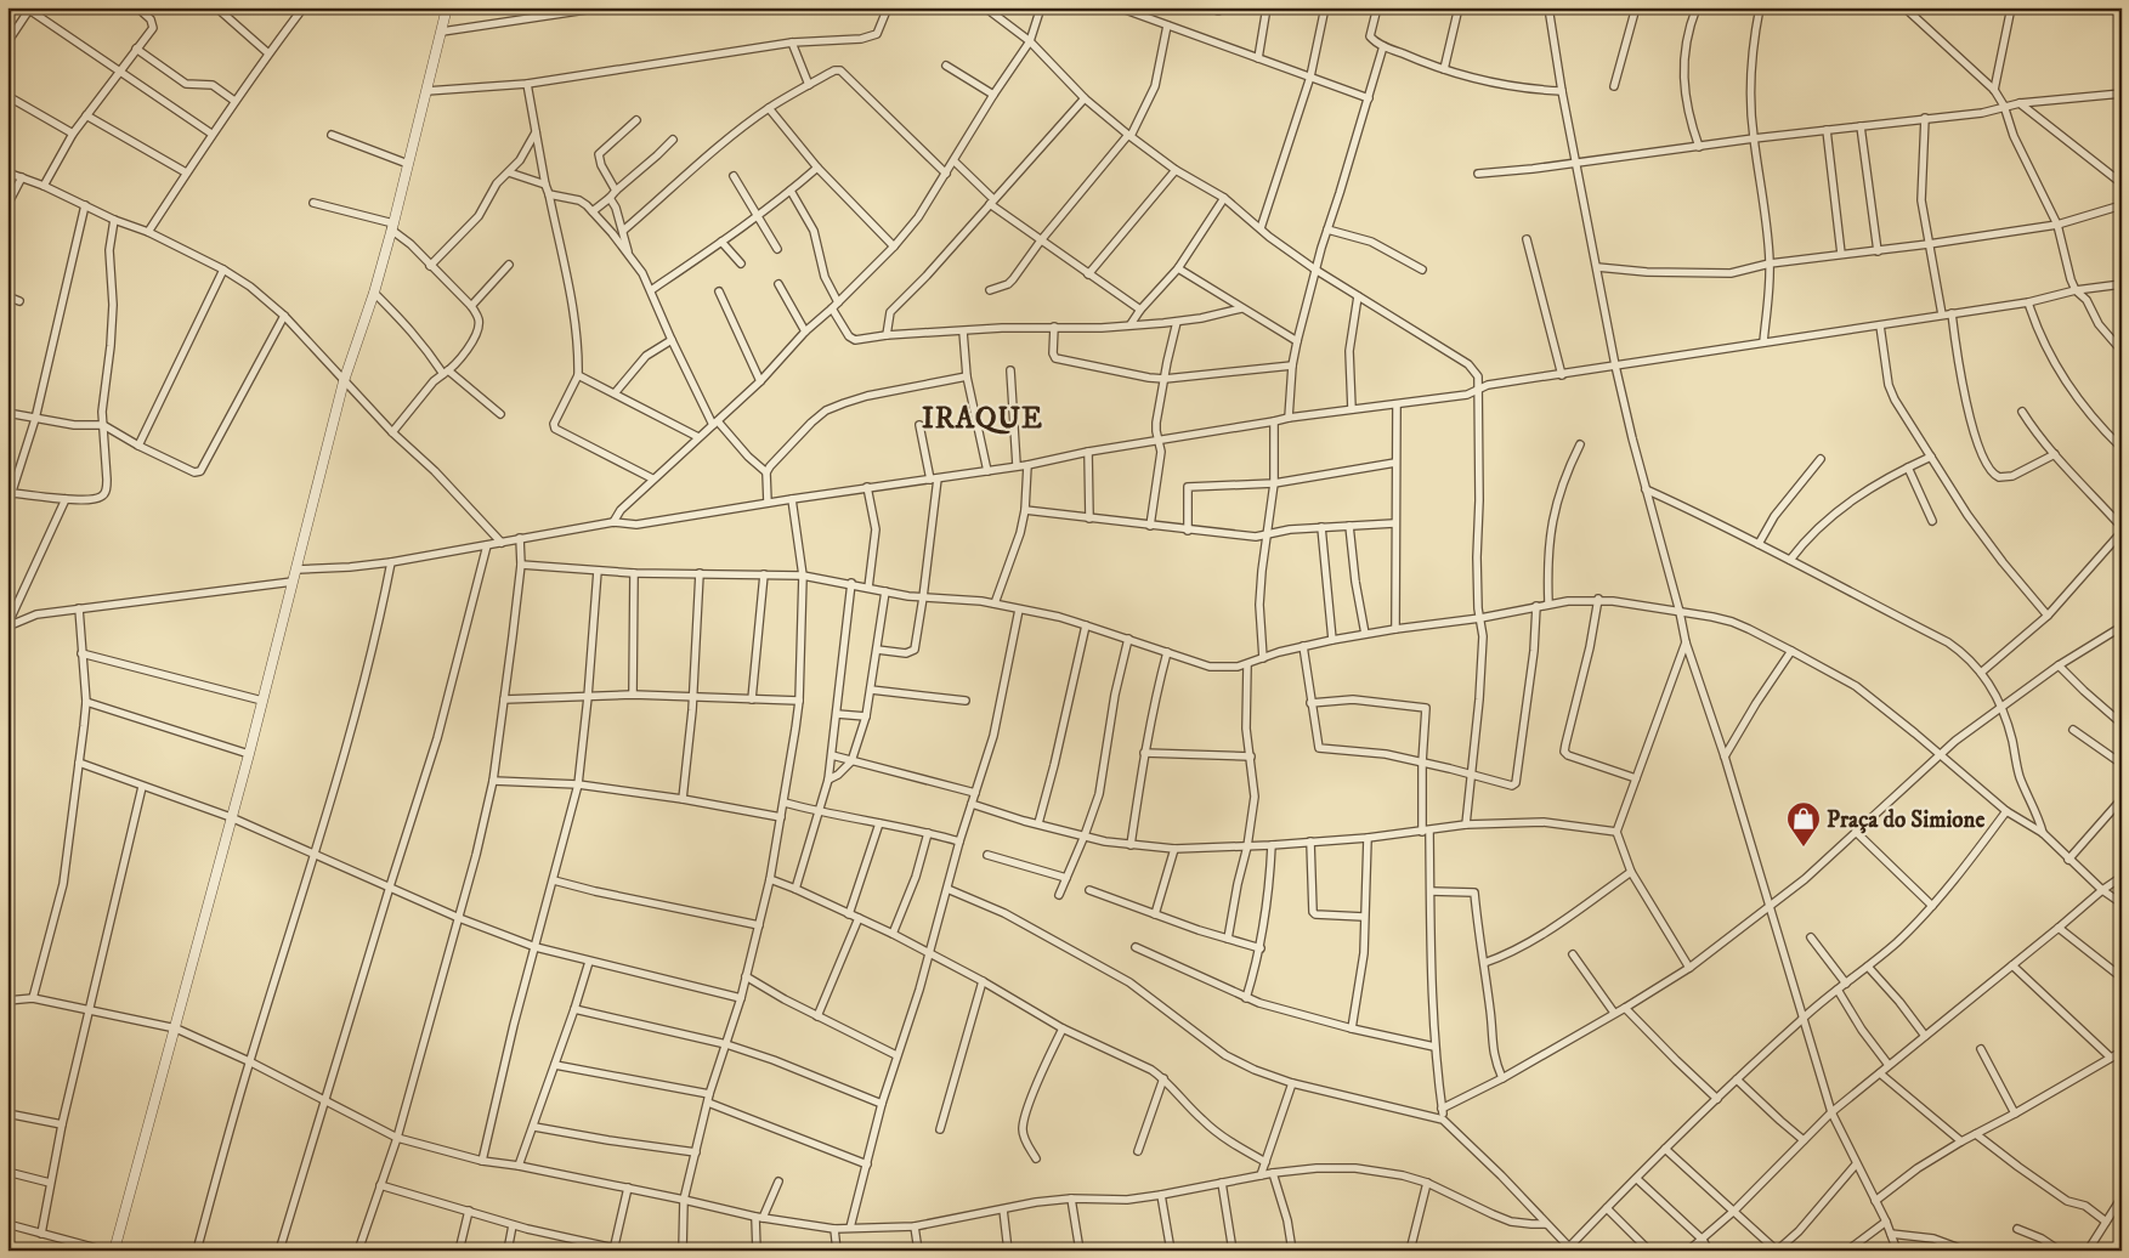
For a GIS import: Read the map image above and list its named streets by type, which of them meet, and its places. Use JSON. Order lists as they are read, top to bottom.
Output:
{
  "districts": ["IRAQUE"],
  "places": {
    "shop": ["Praça do Simione"]
  }
}
